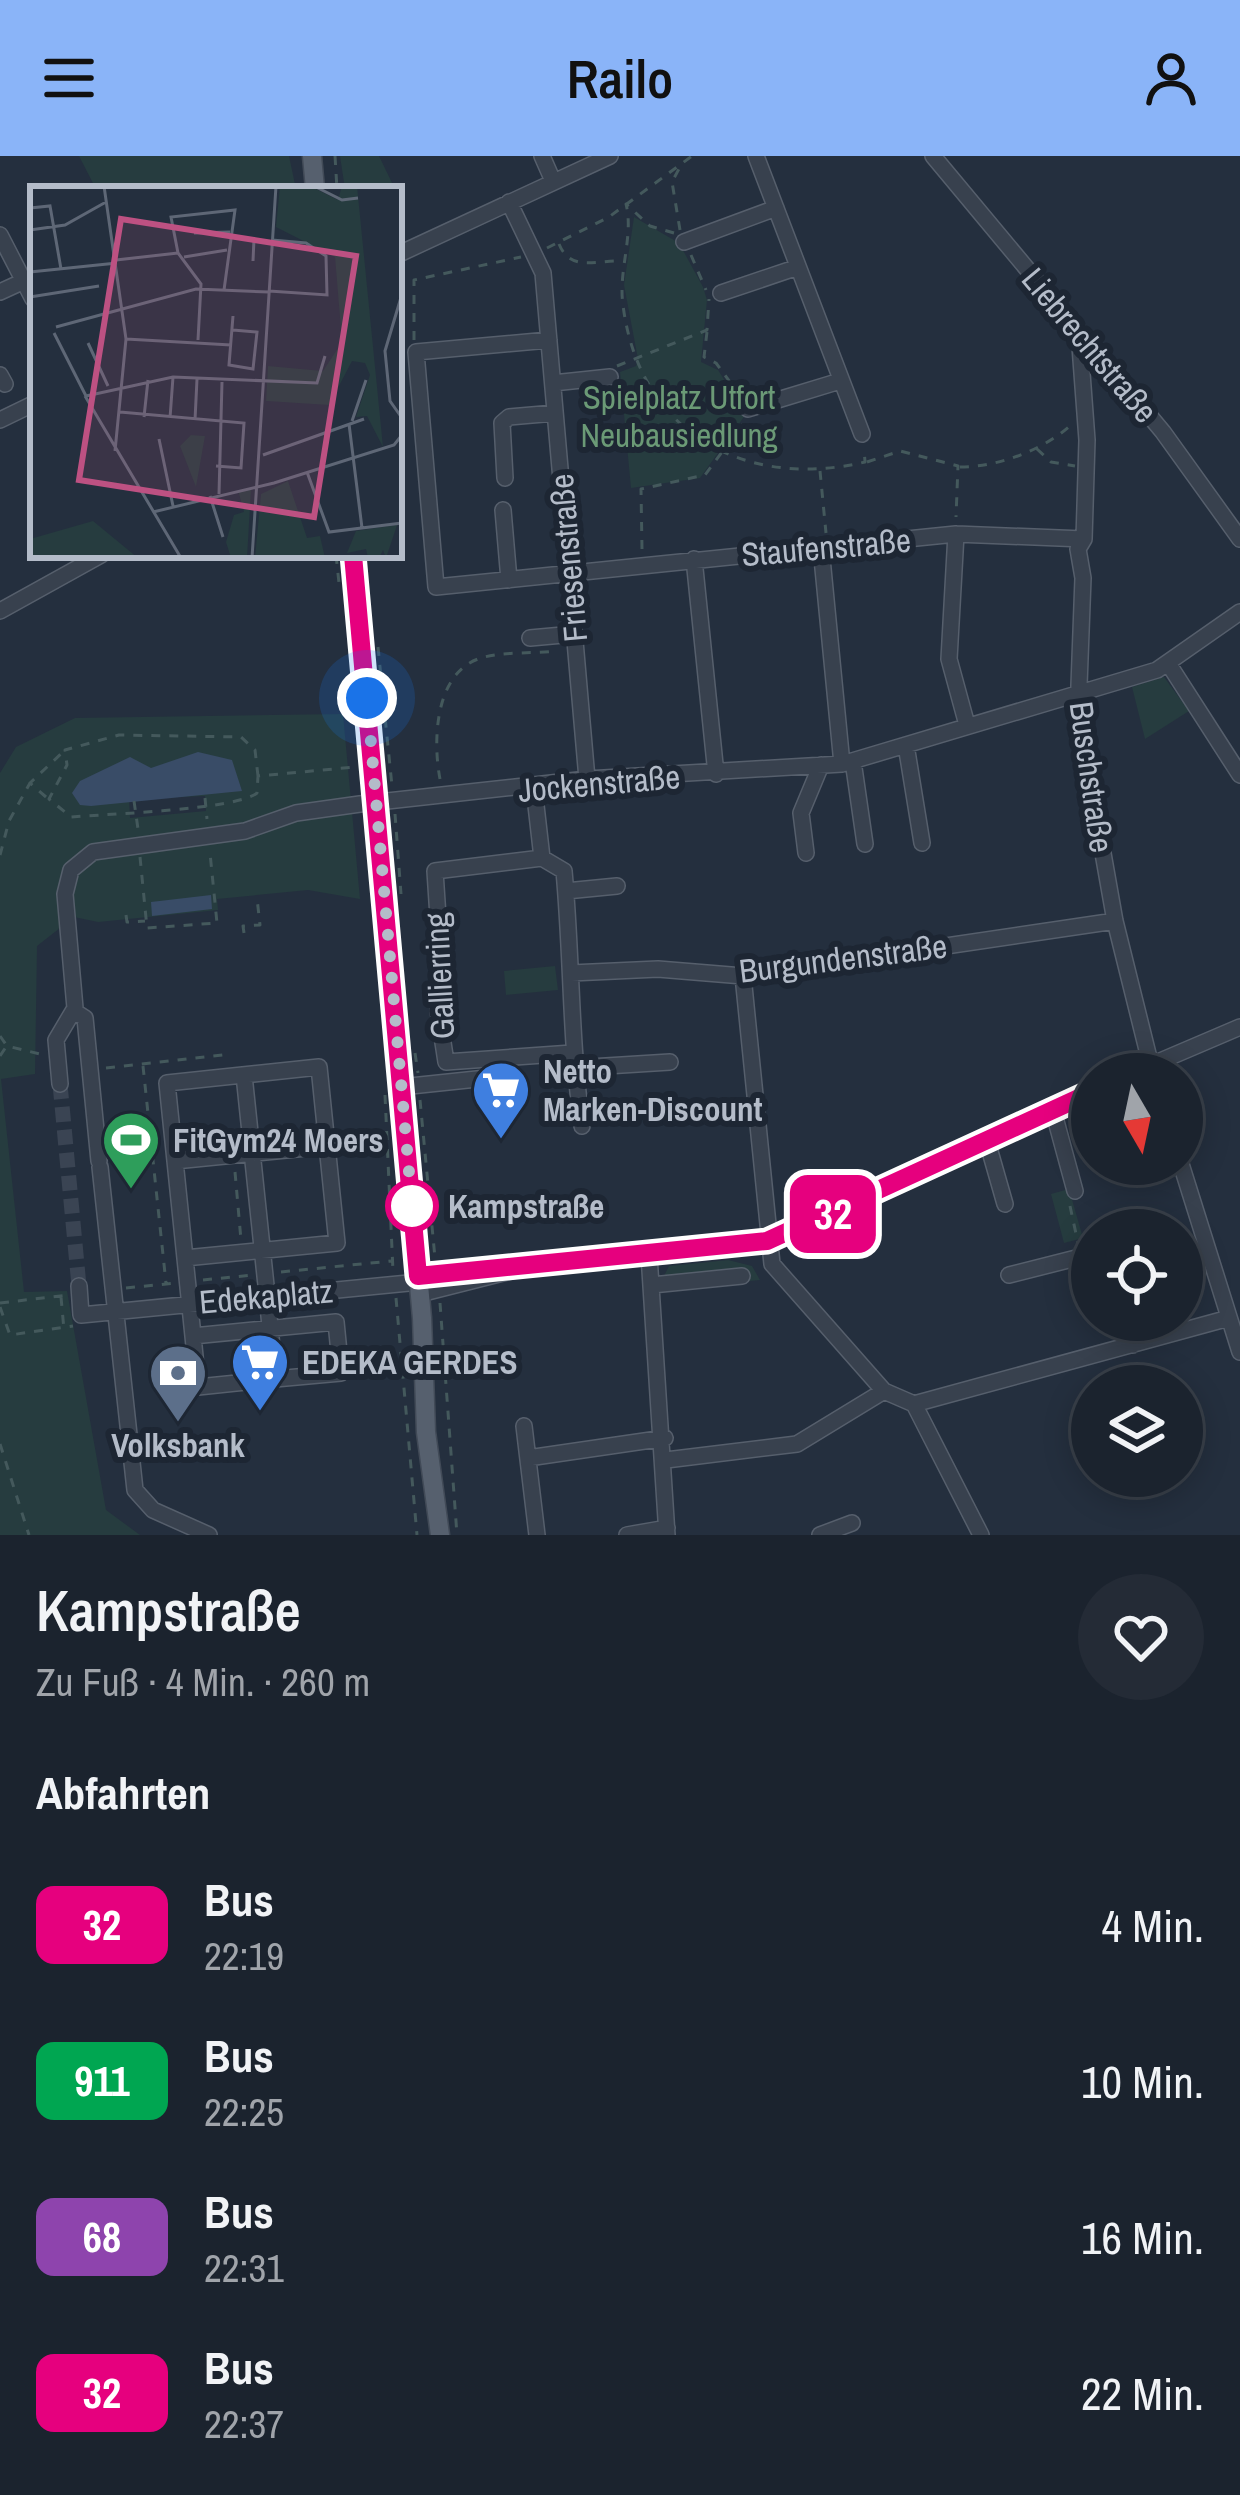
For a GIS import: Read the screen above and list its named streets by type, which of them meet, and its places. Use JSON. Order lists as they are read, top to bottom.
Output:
{
  "streets": {
    "street": [
      "Liebrechtstraße",
      "Staufenstraße",
      "Friesenstraße",
      "Buschstraße",
      "Jockenstraße",
      "Burgundenstraße",
      "Gallierring",
      "Edekaplatz"
    ]
  },
  "crossings": [
    ["Liebrechtstraße", "Buschstraße"],
    ["Staufenstraße", "Friesenstraße"],
    ["Staufenstraße", "Buschstraße"],
    ["Friesenstraße", "Jockenstraße"],
    ["Buschstraße", "Jockenstraße"],
    ["Buschstraße", "Burgundenstraße"]
  ],
  "parks": ["Spielplatz Utfort Neubausiedlung"],
  "places": {
    "supermarket": ["Netto Marken-Discount", "EDEKA GERDES"],
    "sports": ["FitGym24 Moers"],
    "other": ["Kampstraße"],
    "bank": ["Volksbank"]
  },
  "lines": ["bus line 32"],
  "north": "bottom",
  "page": {
    "header": "Railo",
    "on_map": "32",
    "heading": [
      ["Kampstraße", "Zu Fuß · 4 Min. · 260 m"],
      "Abfahrten"
    ],
    "list": [
      {
        "mark": "32",
        "name": "Bus",
        "note": "22:19",
        "value": "4 Min."
      },
      {
        "mark": "911",
        "name": "Bus",
        "note": "22:25",
        "value": "10 Min."
      },
      {
        "mark": "68",
        "name": "Bus",
        "note": "22:31",
        "value": "16 Min."
      },
      {
        "mark": "32",
        "name": "Bus",
        "note": "22:37",
        "value": "22 Min."
      }
    ]
  }
}
